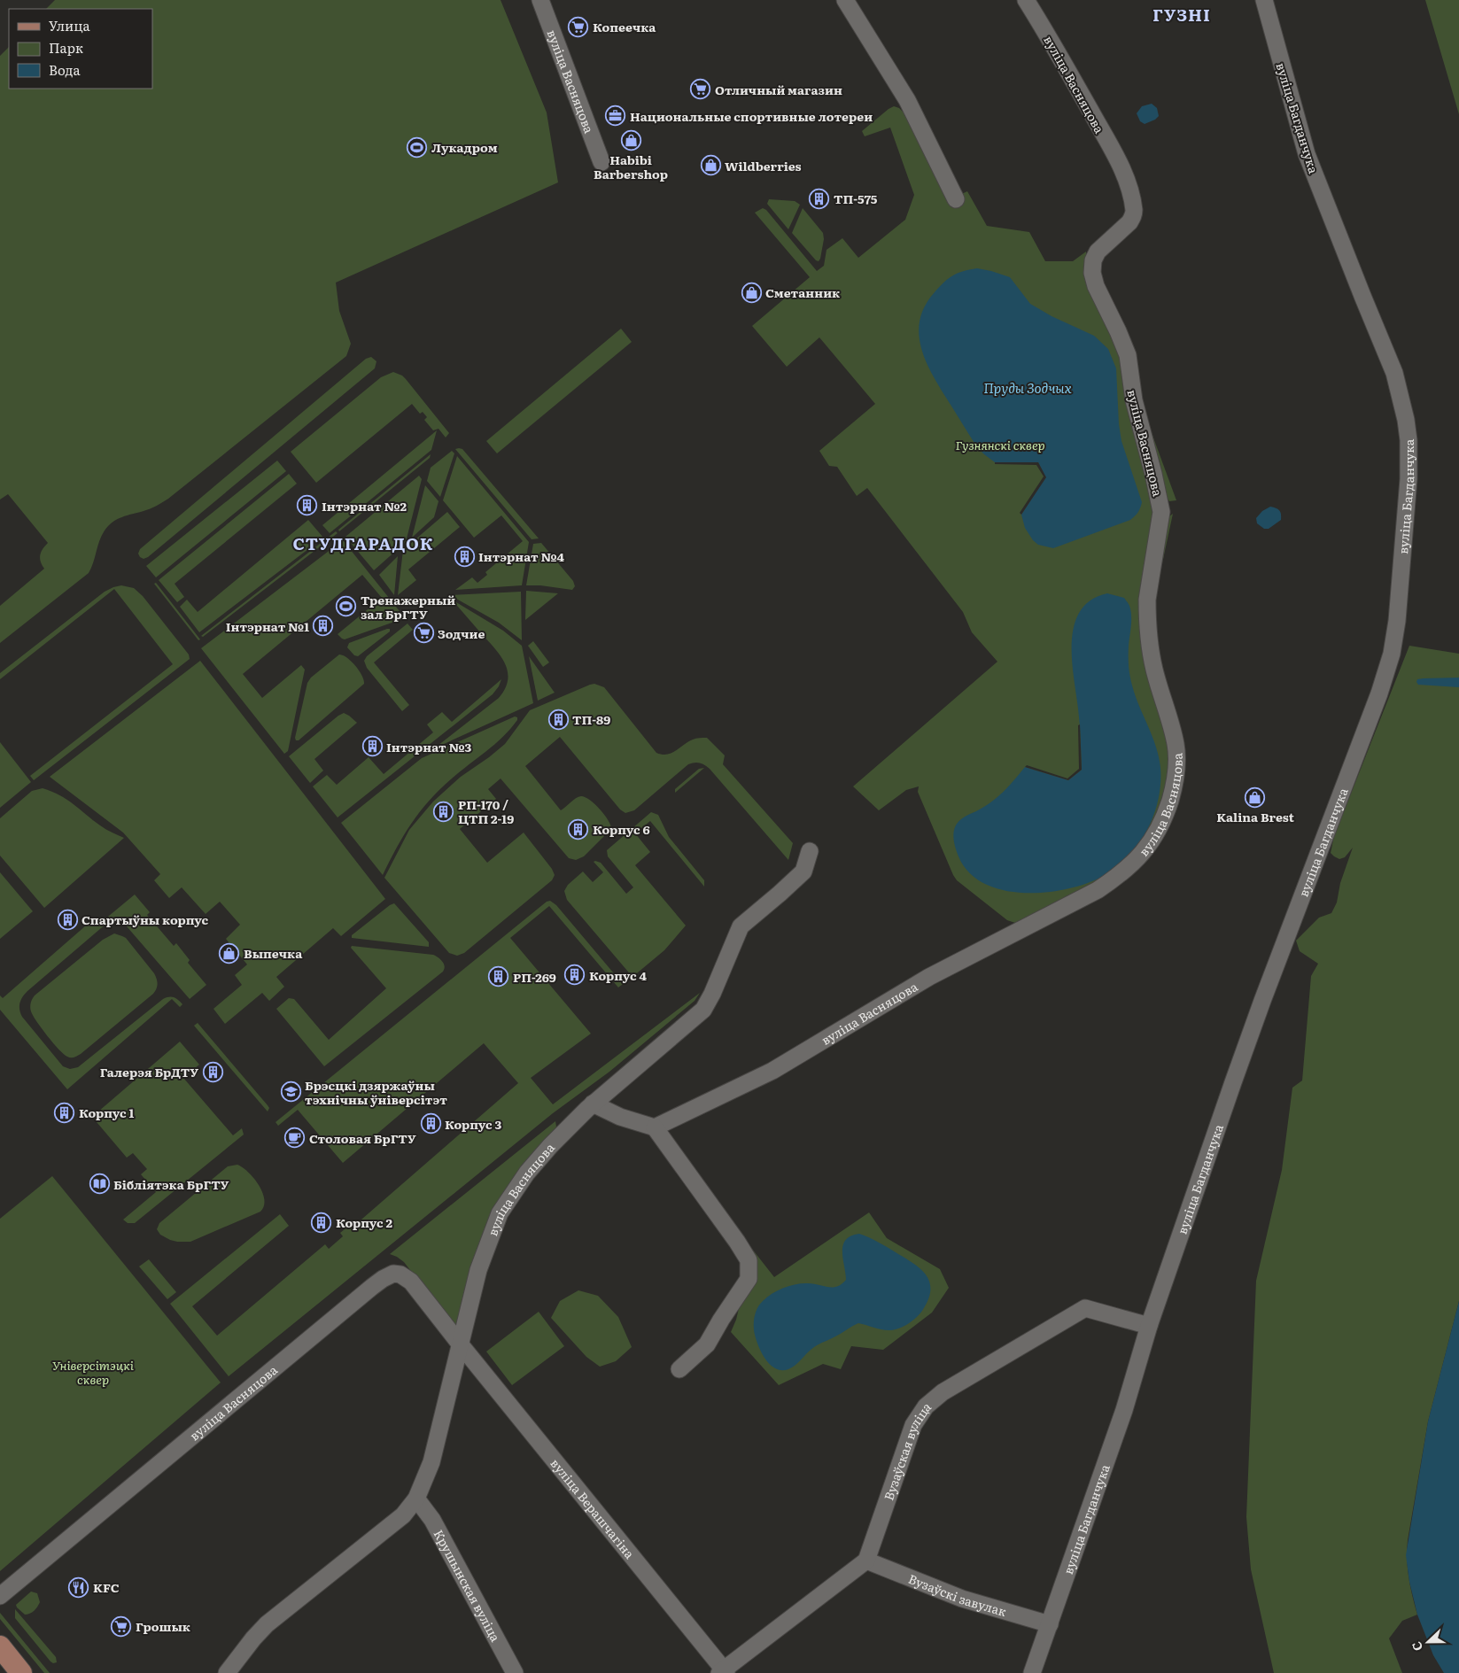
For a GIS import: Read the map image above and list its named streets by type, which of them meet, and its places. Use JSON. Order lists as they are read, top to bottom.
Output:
{
  "streets": {
    "street": [
      "вуліца Васняцова",
      "вуліца Багданчука",
      "Вузаўская вуліца",
      "вуліца Верашчагіна",
      "Крушынская вуліца",
      "Вузаўскі завулак"
    ]
  },
  "crossings": [
    ["вуліца Васняцова", "вуліца Верашчагіна"],
    ["вуліца Васняцова", "Крушынская вуліца"],
    ["вуліца Багданчука", "Вузаўская вуліца"],
    ["вуліца Багданчука", "Вузаўскі завулак"],
    ["Вузаўская вуліца", "Вузаўскі завулак"]
  ],
  "districts": ["ГУЗНІ", "СТУДГАРАДОК"],
  "water": ["Пруды Зодчых"],
  "parks": ["Гузнянскі сквер", "Універсітэцкі сквер"],
  "places": {
    "supermarket": [
      "Копеечка",
      "Отличный магазин",
      "Зодчие",
      "Грошык"
    ],
    "office": ["Национальные спортивные лотереи"],
    "shop": [
      "Habibi Barbershop",
      "Wildberries",
      "Сметанник",
      "Kalina Brest",
      "Выпечка"
    ],
    "sports": ["Лукадром", "Тренажерный зал БрГТУ"],
    "building": [
      "ТП-575",
      "Інтэрнат №2",
      "Інтэрнат №4",
      "Інтэрнат №1",
      "ТП-89",
      "Інтэрнат №3",
      "РП-170 / ЦТП 2-19",
      "Корпус 6",
      "Спартыўны корпус",
      "Корпус 4",
      "РП-269",
      "Галерэя БрДТУ",
      "Корпус 1",
      "Корпус 3",
      "Корпус 2"
    ],
    "school or university": ["Брэсцкі дзяржаўны тэхнічны ўніверсітэт"],
    "cafe": ["Столовая БрГТУ"],
    "library": ["Бібліятэка БрГТУ"],
    "restaurant": ["KFC"]
  },
  "legend": ["Улица", "Парк", "Вода"],
  "north": "left"
}
